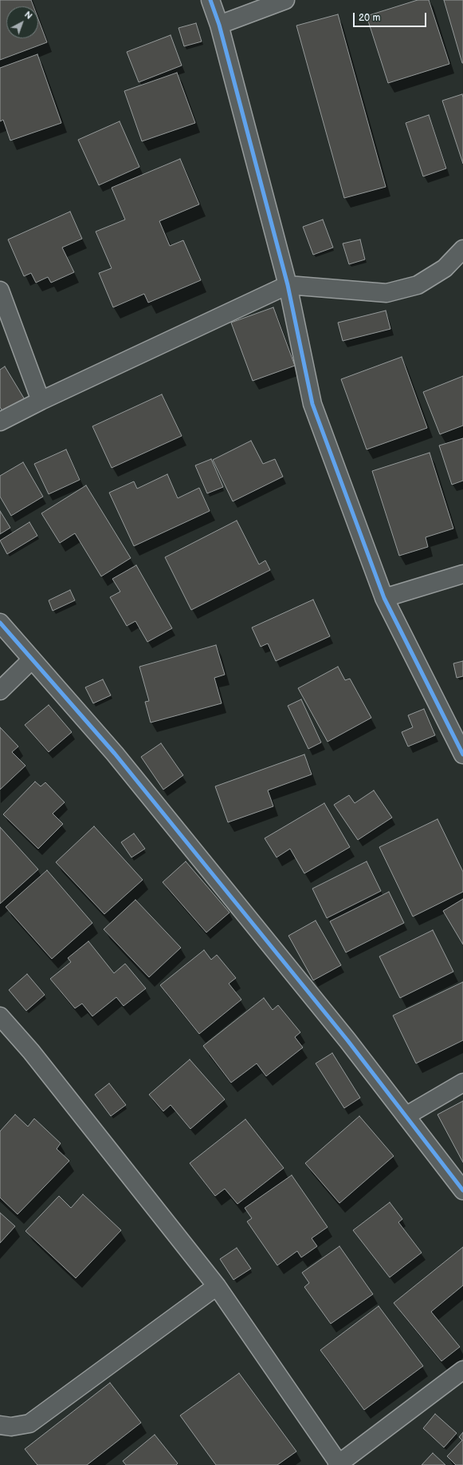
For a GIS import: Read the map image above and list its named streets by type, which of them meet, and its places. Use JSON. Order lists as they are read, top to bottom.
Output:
{
  "scale_bar": "20 m",
  "north": "top right"
}
